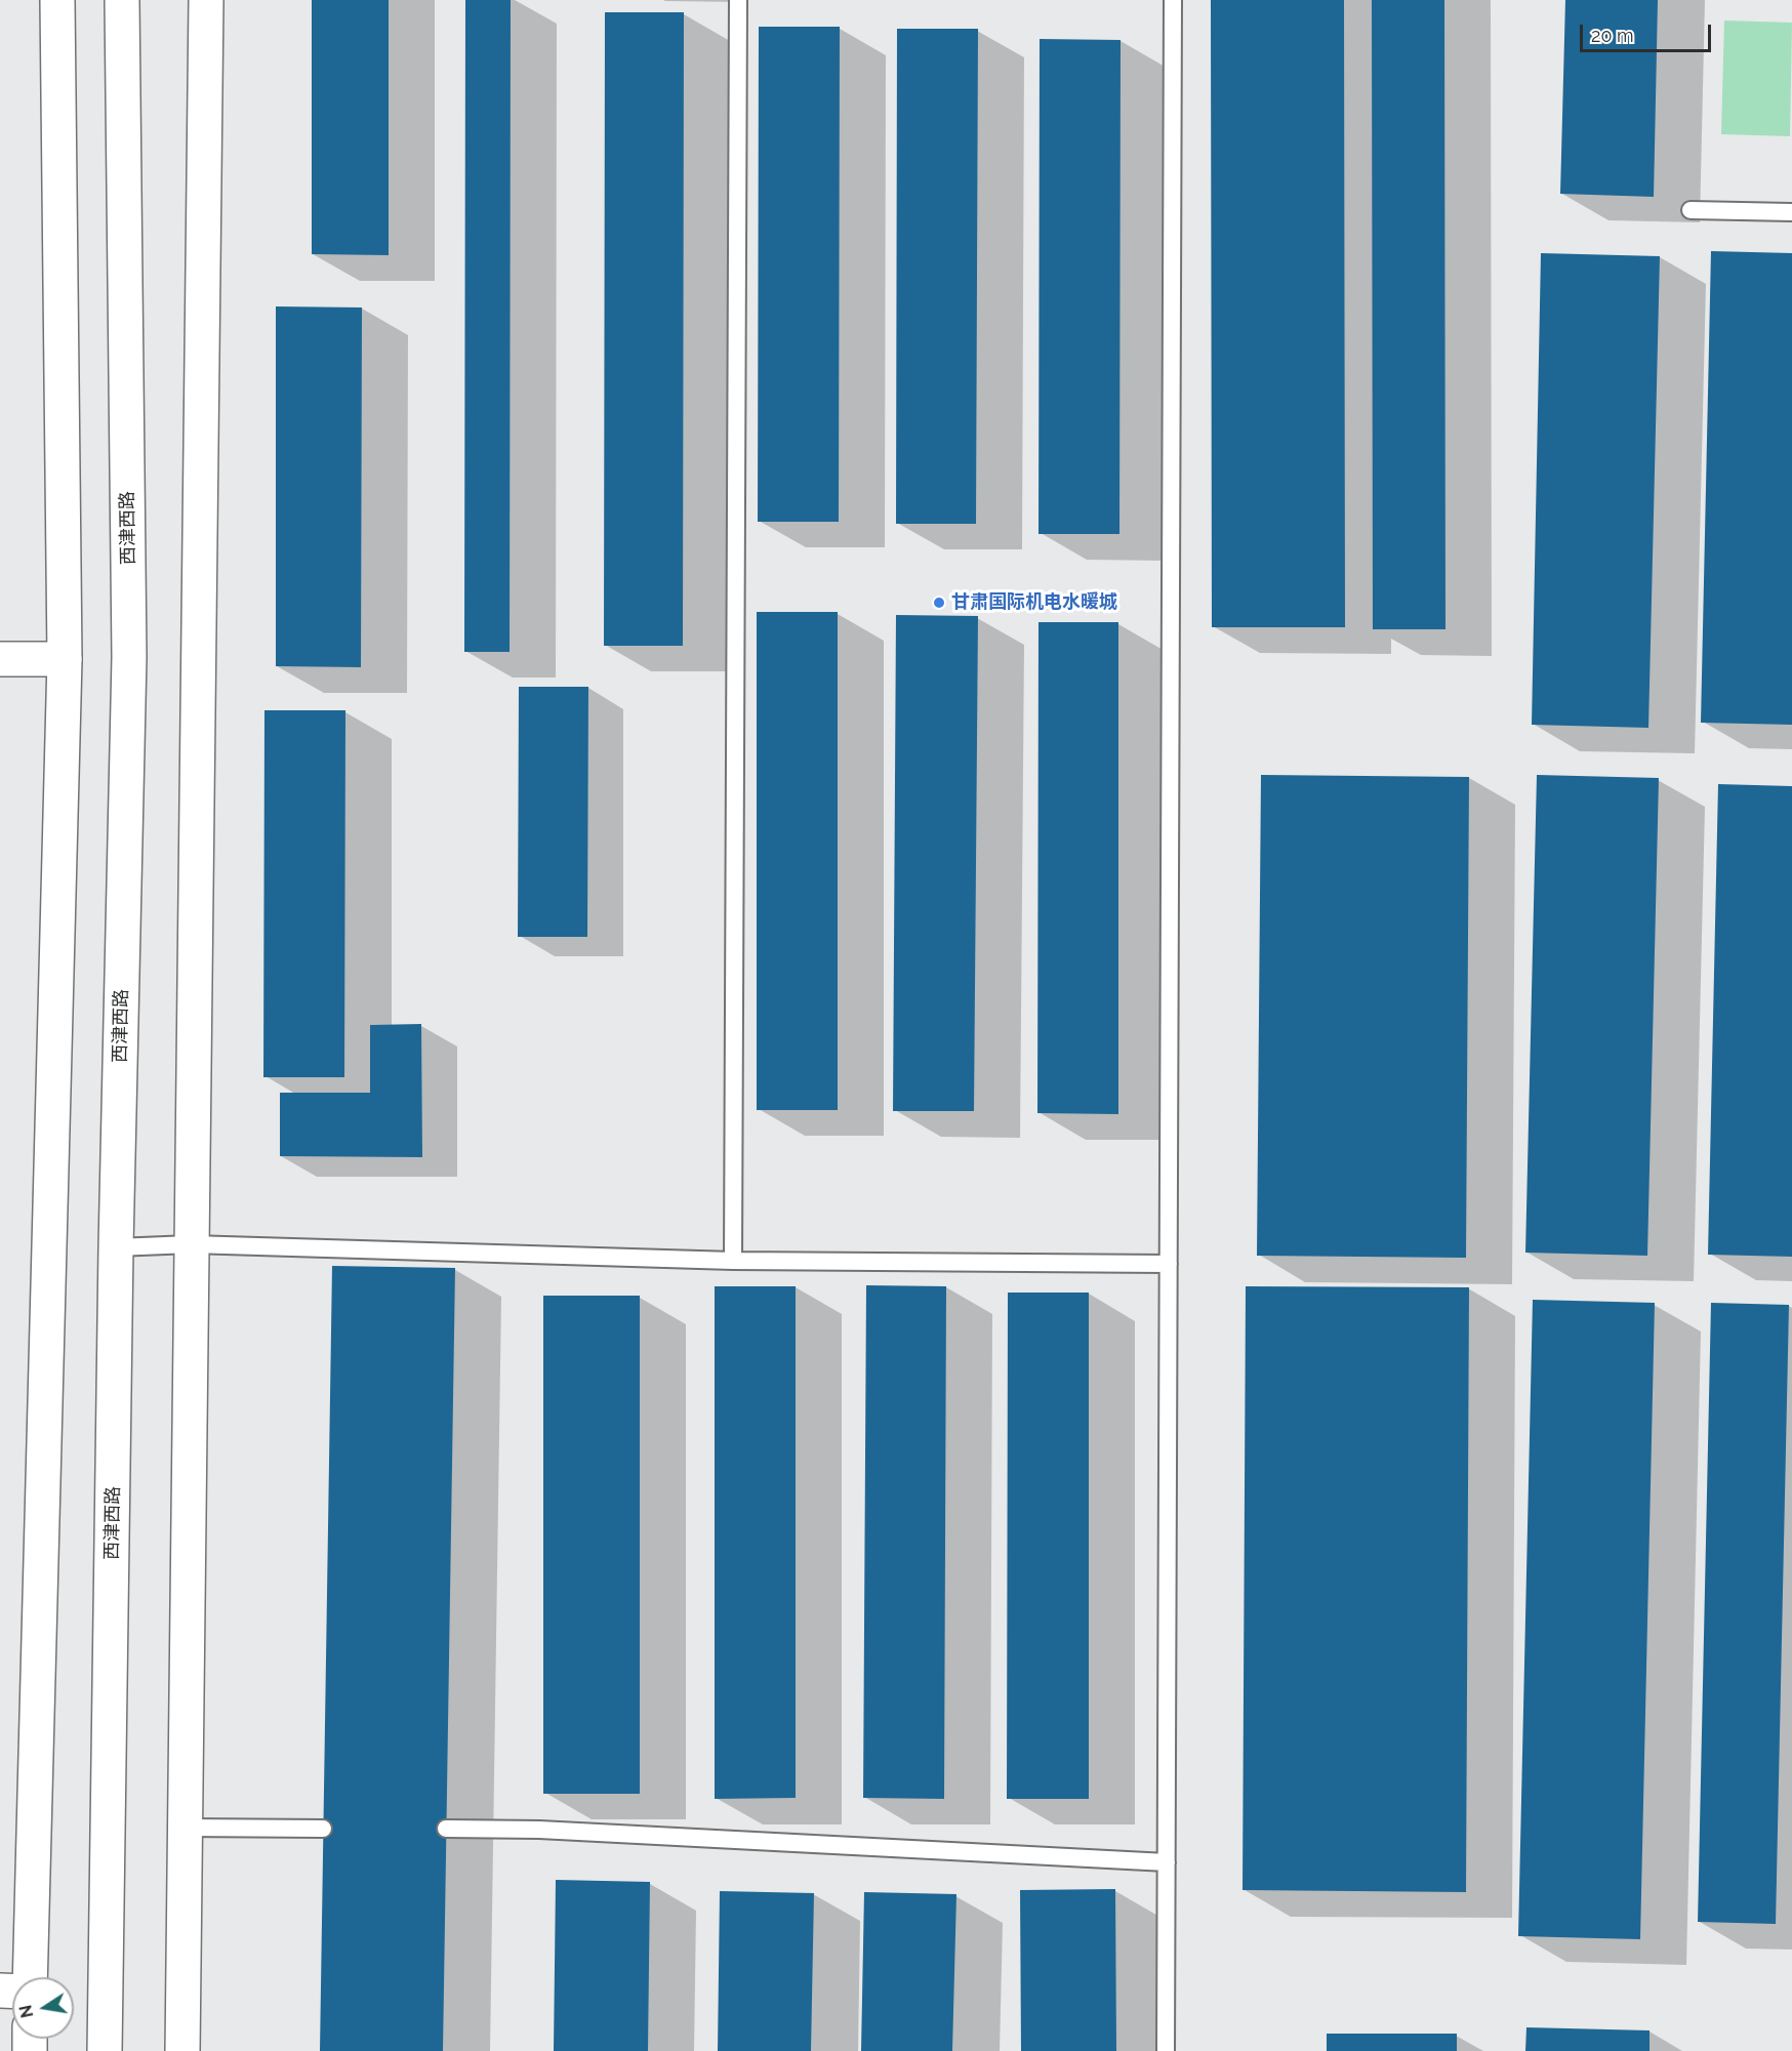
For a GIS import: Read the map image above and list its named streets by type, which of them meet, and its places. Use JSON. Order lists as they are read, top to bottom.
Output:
{
  "streets": {
    "main road": ["西津西路"]
  },
  "places": ["甘肃国际机电水暖城"],
  "scale_bar": "20 m",
  "north": "left"
}
